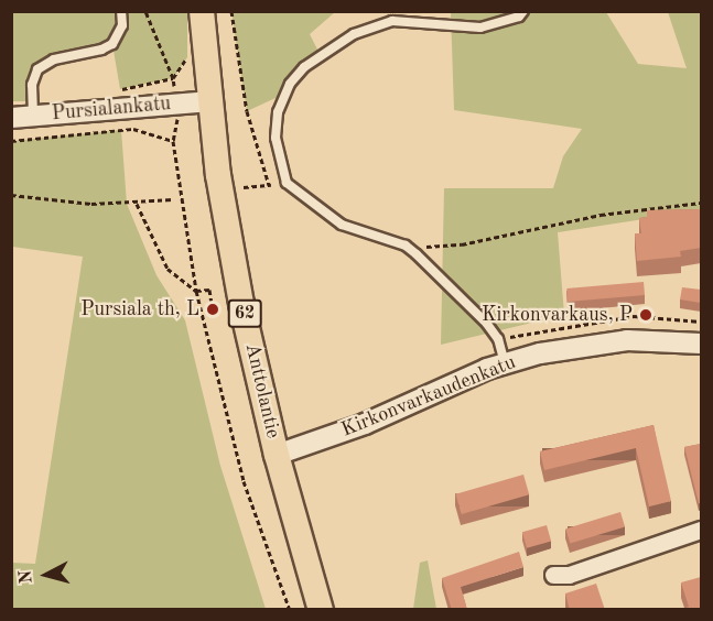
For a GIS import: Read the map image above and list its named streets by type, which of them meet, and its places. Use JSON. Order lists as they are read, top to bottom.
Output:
{
  "streets": {
    "main road": ["62", "Anttolantie"],
    "street": ["Pursialankatu", "Kirkonvarkaudenkatu"]
  },
  "crossings": [
    ["Pursialankatu", "Anttolantie"],
    ["Anttolantie", "Kirkonvarkaudenkatu"]
  ],
  "places": ["Pursiala th, L", "Kirkonvarkaus, P"],
  "north": "left"
}
